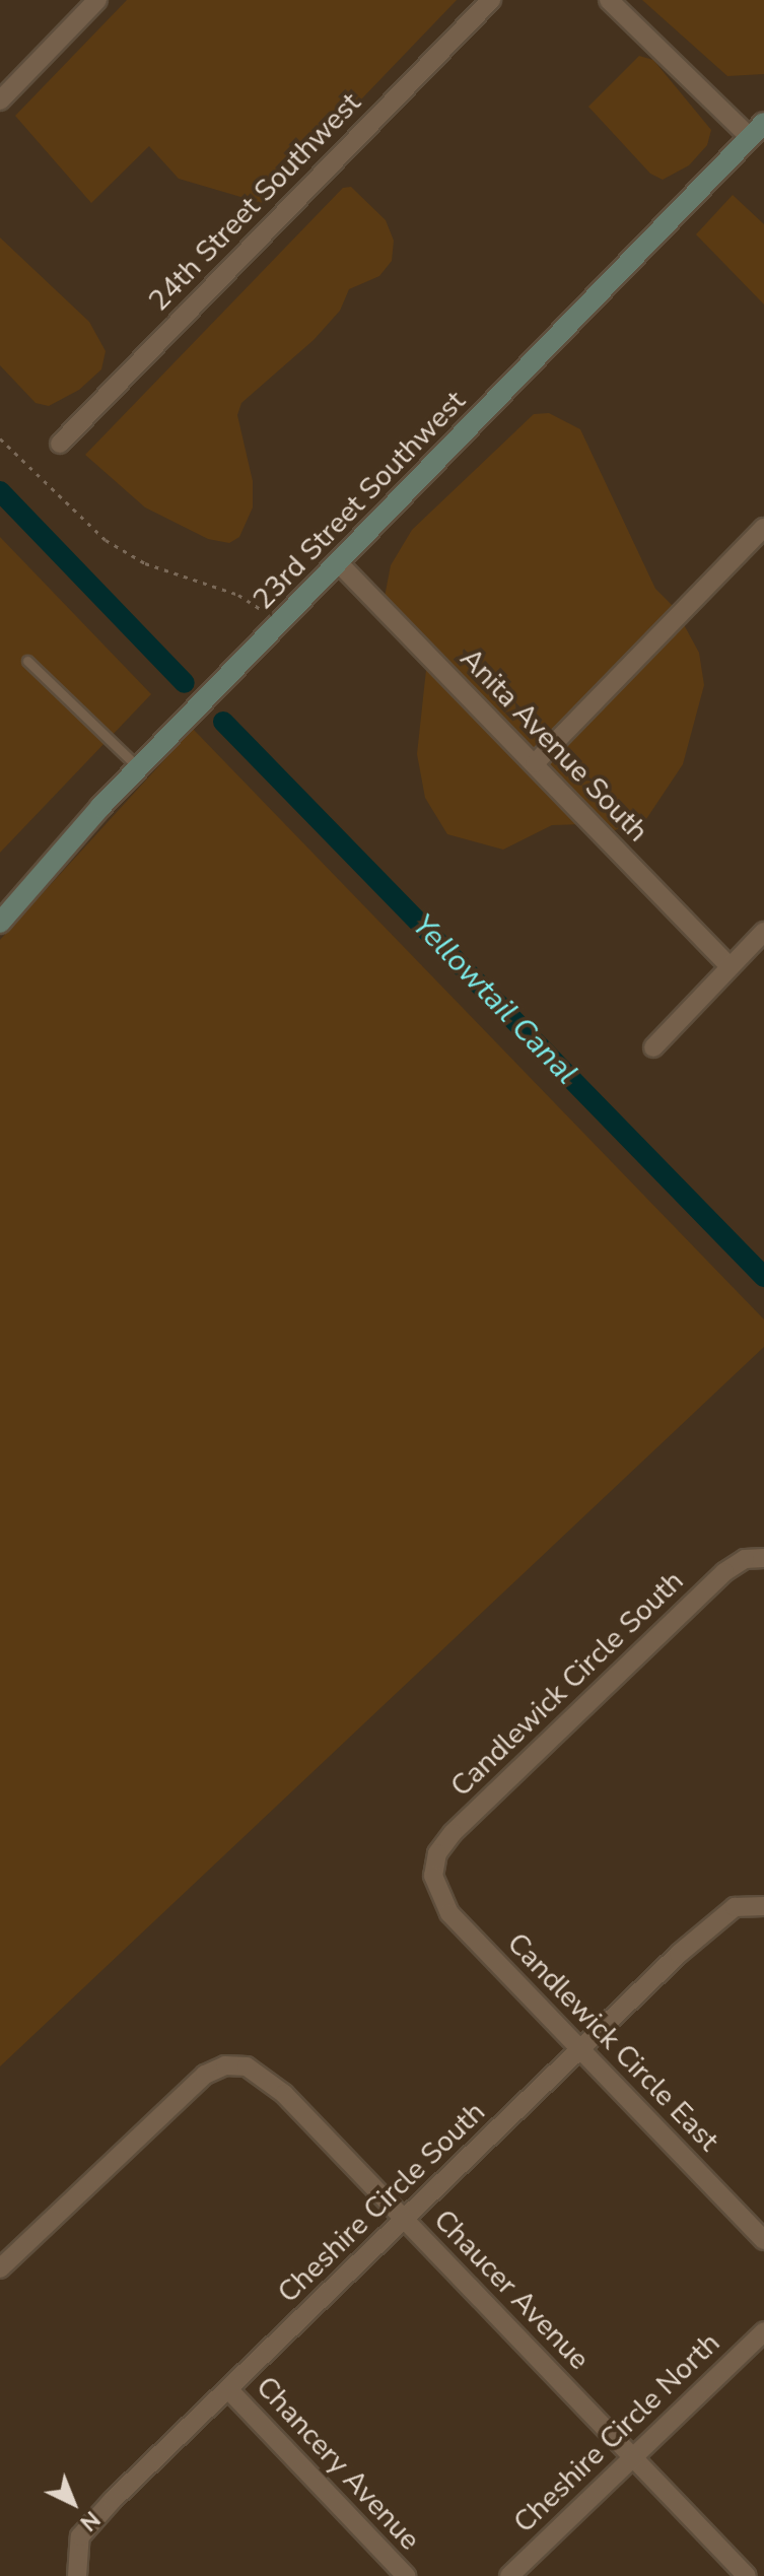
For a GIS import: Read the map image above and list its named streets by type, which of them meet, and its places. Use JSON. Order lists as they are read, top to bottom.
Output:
{
  "streets": {
    "street": [
      "24th Street Southwest",
      "23rd Street Southwest",
      "Anita Avenue South",
      "Candlewick Circle South",
      "Candlewick Circle East",
      "Cheshire Circle South",
      "Chaucer Avenue",
      "Cheshire Circle North",
      "Chancery Avenue"
    ]
  },
  "crossings": [
    ["23rd Street Southwest", "Anita Avenue South"],
    ["Candlewick Circle South", "Candlewick Circle East"],
    ["Candlewick Circle East", "Cheshire Circle South"],
    ["Cheshire Circle South", "Chaucer Avenue"],
    ["Cheshire Circle South", "Chancery Avenue"],
    ["Chaucer Avenue", "Cheshire Circle North"]
  ],
  "water": ["Yellowtail Canal"],
  "north": "bottom right"
}
